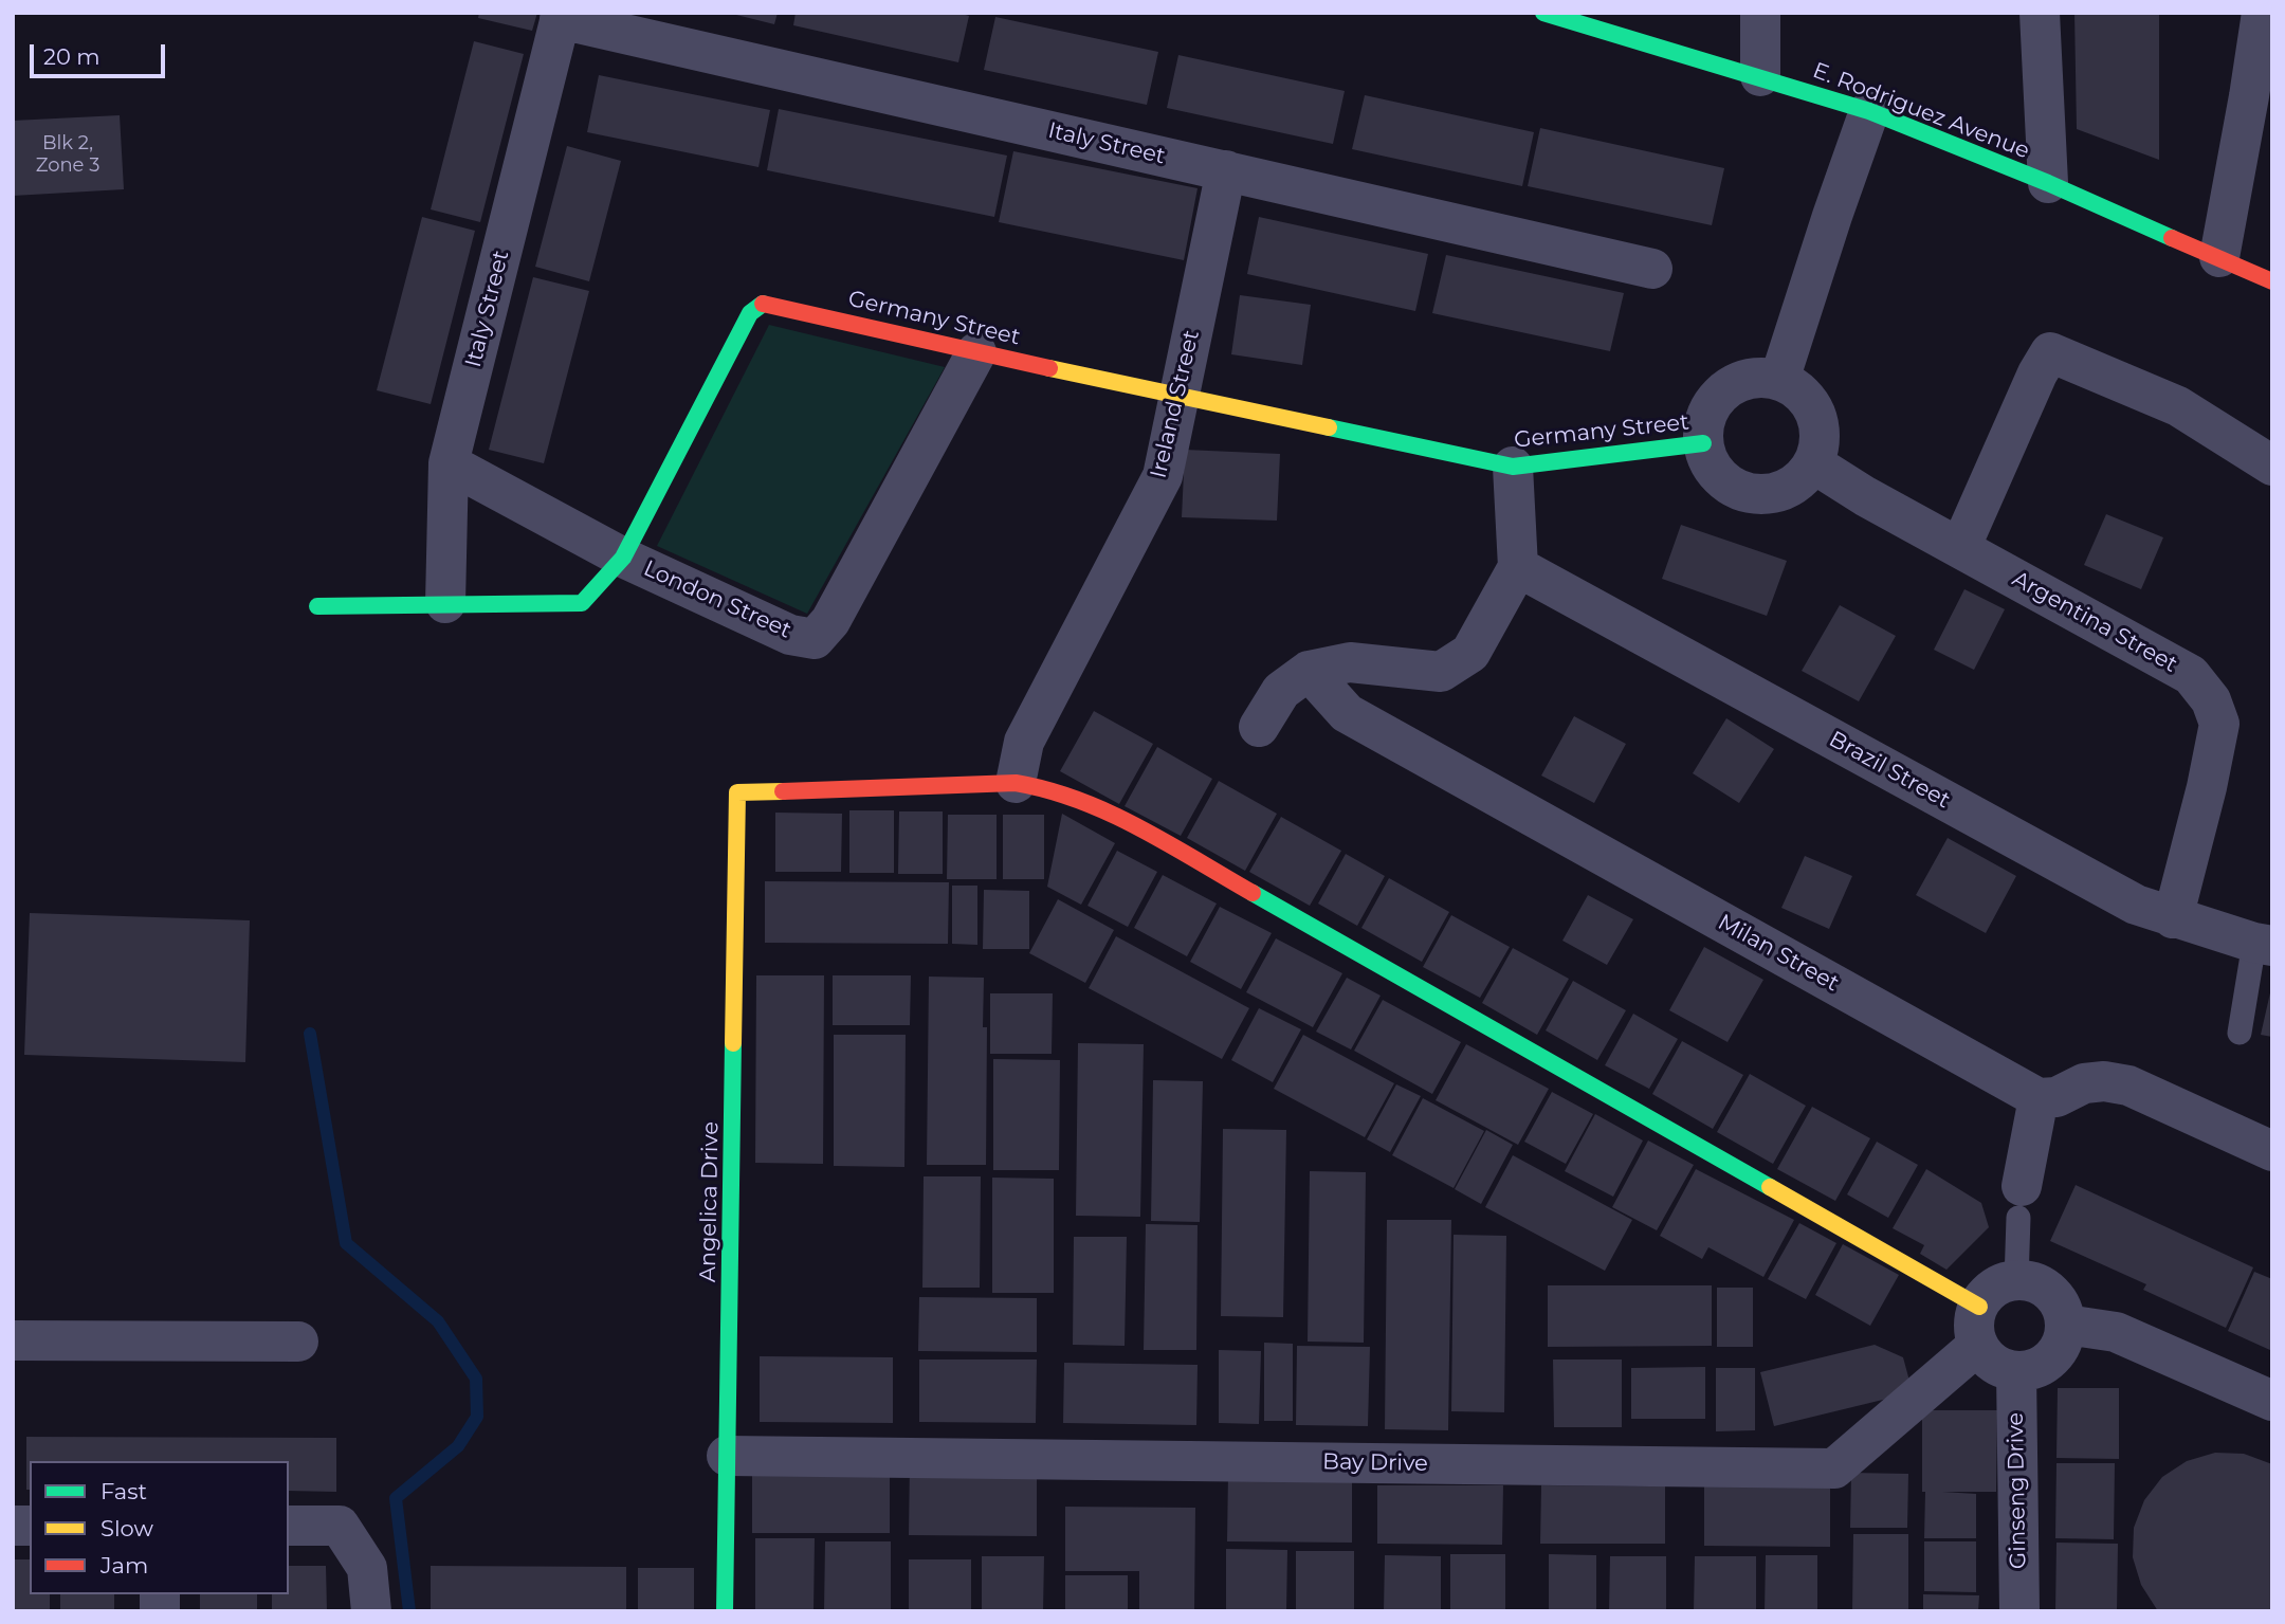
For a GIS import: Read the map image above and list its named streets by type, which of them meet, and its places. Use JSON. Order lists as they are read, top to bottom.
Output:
{
  "streets": {
    "street": [
      "E. Rodriguez Avenue",
      "Italy Street",
      "Germany Street",
      "Ireland Street",
      "London Street",
      "Argentina Street",
      "Brazil Street",
      "Milan Street",
      "Angelica Drive",
      "Bay Drive",
      "Ginseng Drive"
    ]
  },
  "crossings": [
    ["Italy Street", "Germany Street"],
    ["Italy Street", "Ireland Street"],
    ["Italy Street", "London Street"],
    ["Germany Street", "Ireland Street"],
    ["Germany Street", "London Street"],
    ["Germany Street", "Argentina Street"],
    ["Ireland Street", "Angelica Drive"],
    ["Argentina Street", "Brazil Street"],
    ["Angelica Drive", "Bay Drive"],
    ["Bay Drive", "Ginseng Drive"]
  ],
  "house_numbers": ["Blk 2, Zone 3"],
  "legend": ["Fast", "Slow", "Jam"],
  "scale_bar": "20 m"
}
